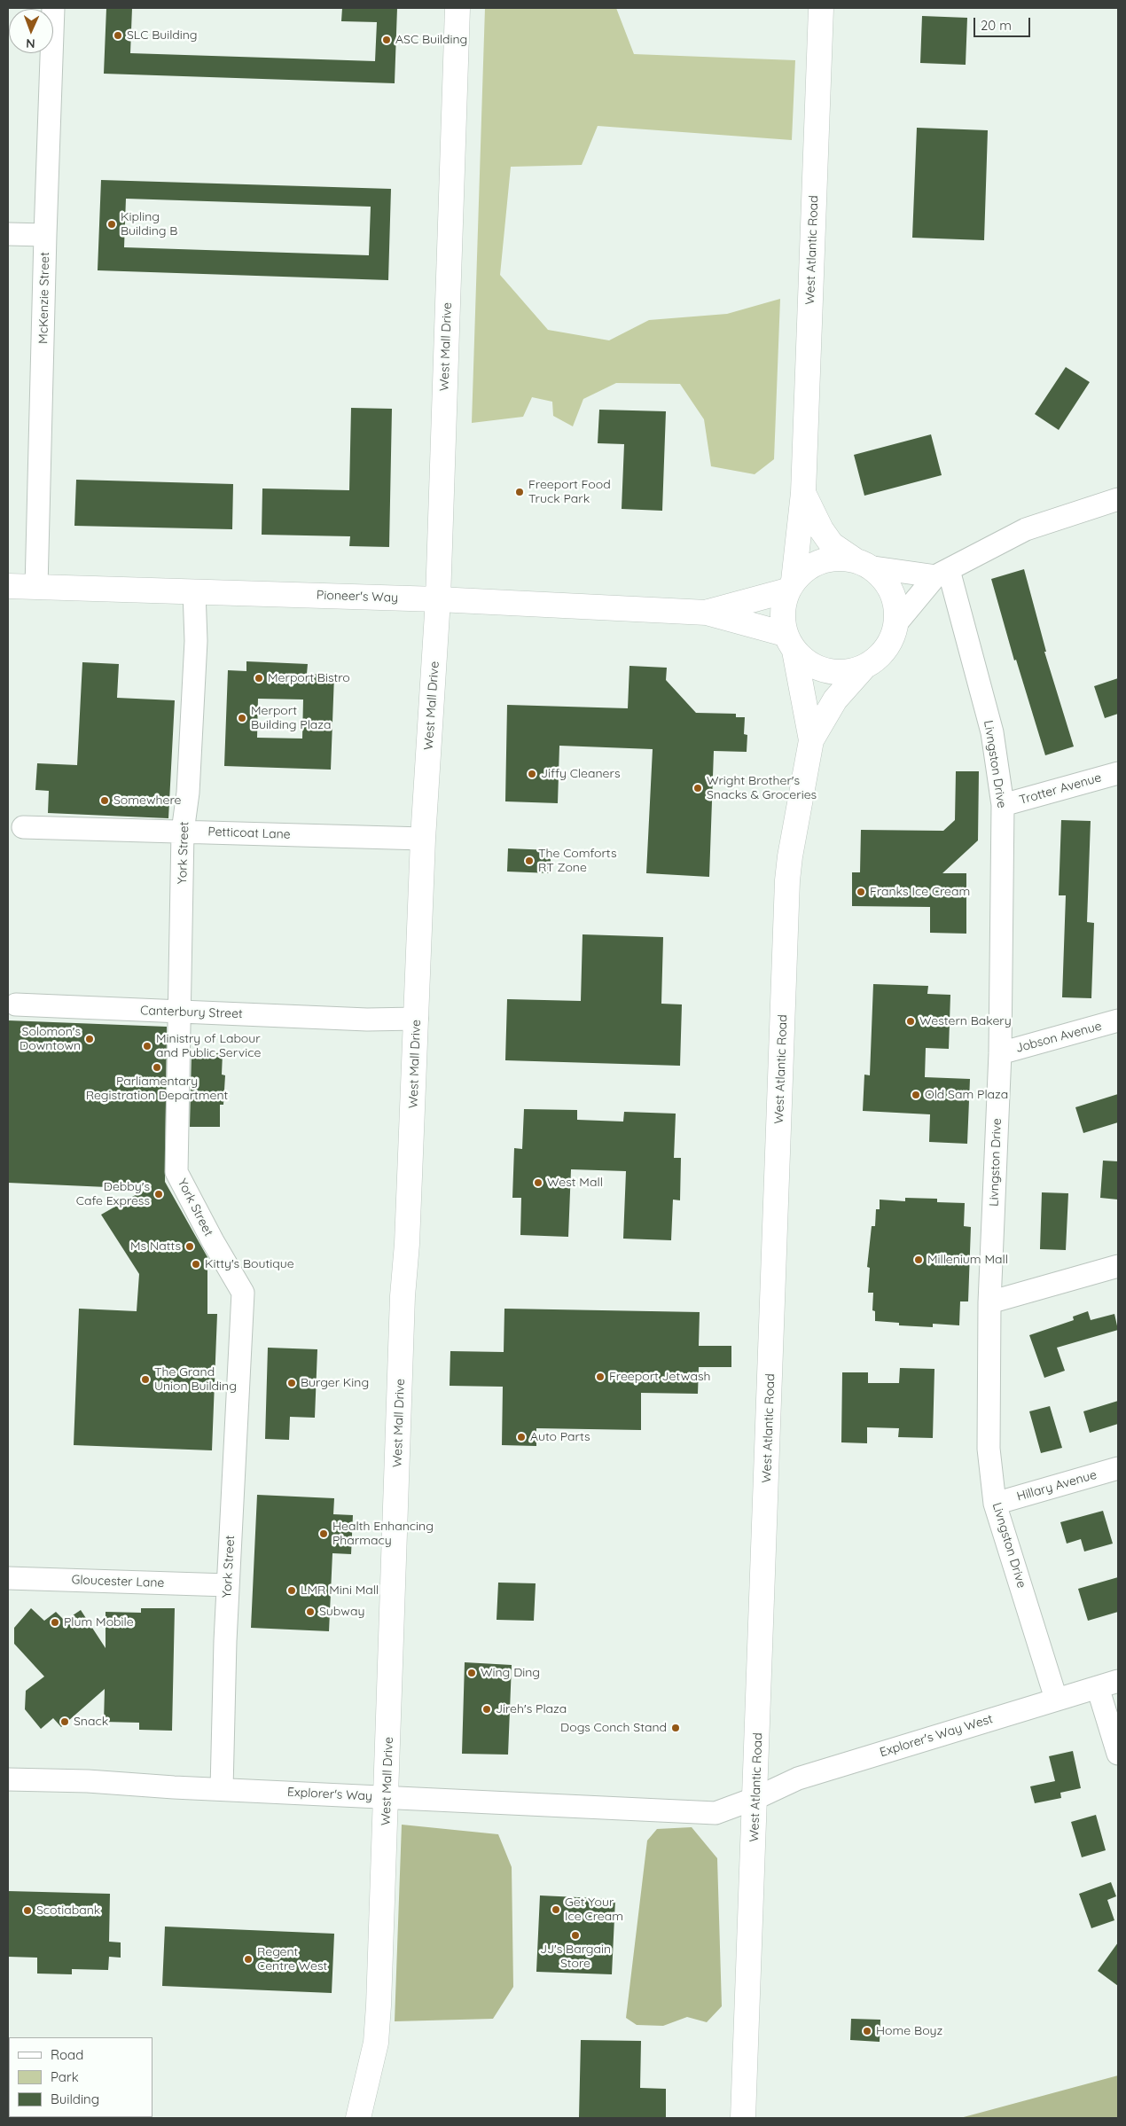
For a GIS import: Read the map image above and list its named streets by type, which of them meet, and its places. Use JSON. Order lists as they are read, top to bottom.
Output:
{
  "streets": {
    "main road": ["West Atlantic Road", "West Mall Drive", "Pioneer's Way"],
    "street": [
      "McKenzie Street",
      "Livngston Drive",
      "Trotter Avenue",
      "Petticoat Lane",
      "York Street",
      "Canterbury Street",
      "Jobson Avenue",
      "Hillary Avenue",
      "Gloucester Lane",
      "Explorer's Way West",
      "Explorer's Way"
    ]
  },
  "crossings": [
    ["West Atlantic Road", "Pioneer's Way"],
    ["West Atlantic Road", "Explorer's Way West"],
    ["West Atlantic Road", "Explorer's Way"],
    ["McKenzie Street", "Pioneer's Way"],
    ["West Mall Drive", "Pioneer's Way"],
    ["West Mall Drive", "Petticoat Lane"],
    ["West Mall Drive", "Canterbury Street"],
    ["West Mall Drive", "Explorer's Way"],
    ["Pioneer's Way", "York Street"],
    ["Livngston Drive", "Trotter Avenue"],
    ["Livngston Drive", "Jobson Avenue"],
    ["Livngston Drive", "Hillary Avenue"],
    ["Livngston Drive", "Explorer's Way West"],
    ["Petticoat Lane", "York Street"],
    ["York Street", "Canterbury Street"],
    ["York Street", "Gloucester Lane"],
    ["York Street", "Explorer's Way"],
    ["Explorer's Way West", "Explorer's Way"]
  ],
  "places": [
    "SLC Building",
    "ASC Building",
    "Kipling Building B",
    "Freeport Food Truck Park",
    "Merport Bistro",
    "Merport Building Plaza",
    "Jiffy Cleaners",
    "Wright Brother's Snacks & Groceries",
    "Somewhere",
    "The Comforts RT Zone",
    "Franks Ice Cream",
    "Western Bakery",
    "Solomon's Downtown",
    "Ministry of Labour and Public Service",
    "Parliamentary Registration Department",
    "Old Sam Plaza",
    "West Mall",
    "Debby's Cafe Express",
    "Ms Natts",
    "Millenium Mall",
    "Kitty's Boutique",
    "Freeport Jetwash",
    "The Grand Union Building",
    "Burger King",
    "Auto Parts",
    "Health Enhancing Pharmacy",
    "LMR Mini Mall",
    "Subway",
    "Plum Mobile",
    "Wing Ding",
    "Jireh's Plaza",
    "Snack",
    "Dogs Conch Stand",
    "Get Your Ice Cream",
    "Scotiabank",
    "JJ's Bargain Store",
    "Regent Centre West",
    "Home Boyz"
  ],
  "legend": ["Road", "Park", "Building"],
  "scale_bar": "20 m",
  "north": "bottom"
}
